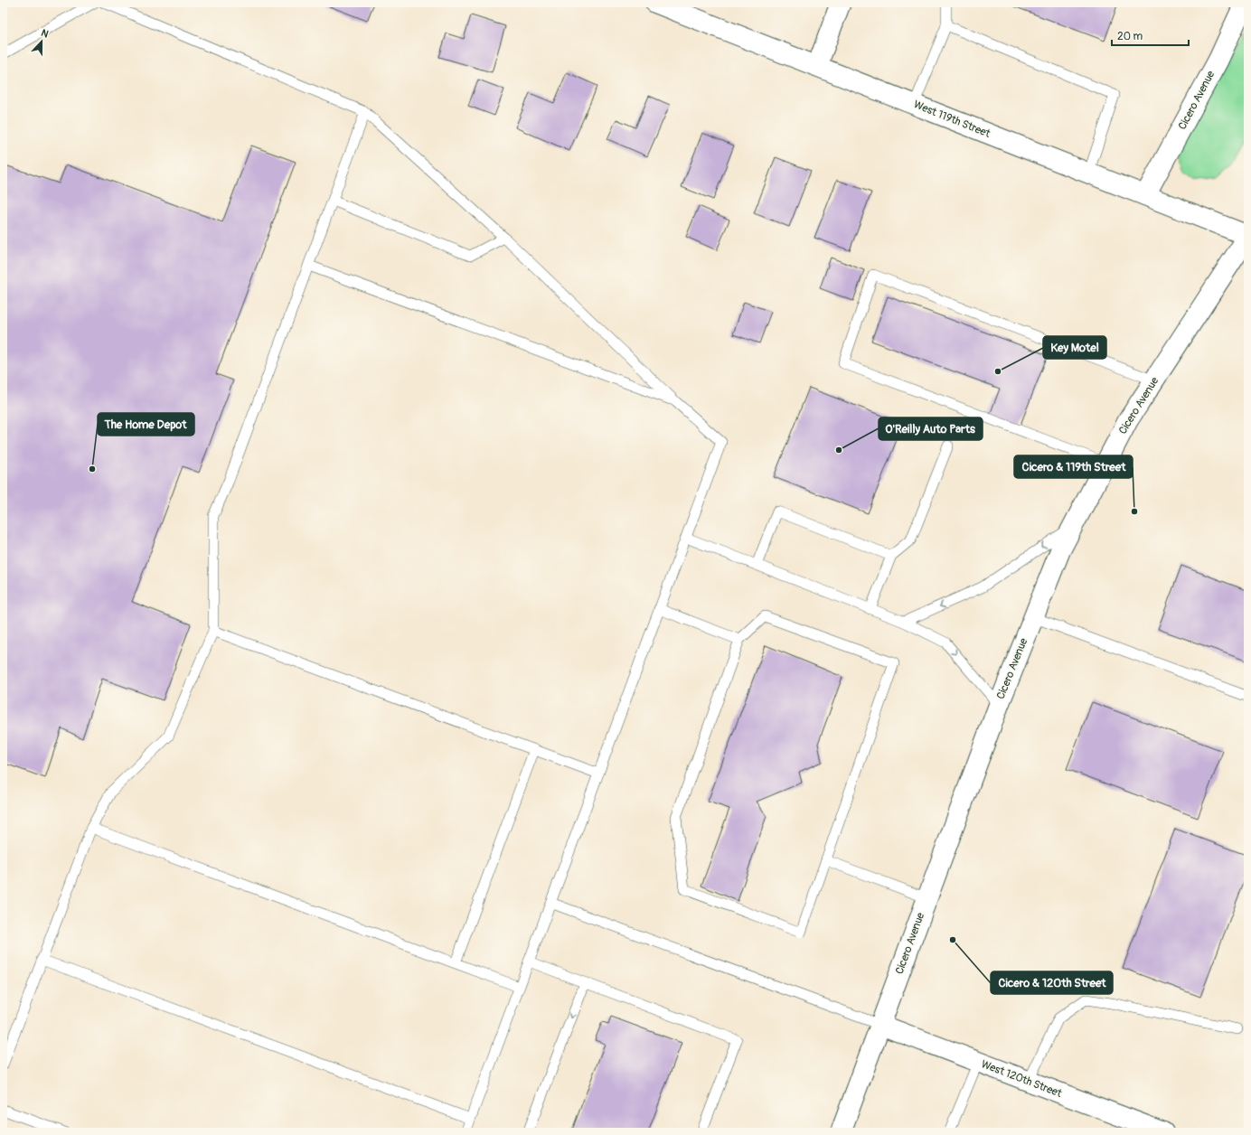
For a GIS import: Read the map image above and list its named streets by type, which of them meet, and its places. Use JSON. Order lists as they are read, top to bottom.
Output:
{
  "streets": {
    "street": ["Cicero Avenue", "West 119th Street", "West 120th Street"]
  },
  "crossings": [
    ["Cicero Avenue", "West 119th Street"],
    ["Cicero Avenue", "West 120th Street"]
  ],
  "places": [
    "Key Motel",
    "O'Reilly Auto Parts",
    "The Home Depot",
    "Cicero & 119th Street",
    "Cicero & 120th Street"
  ],
  "scale_bar": "20 m",
  "north": "top"
}
